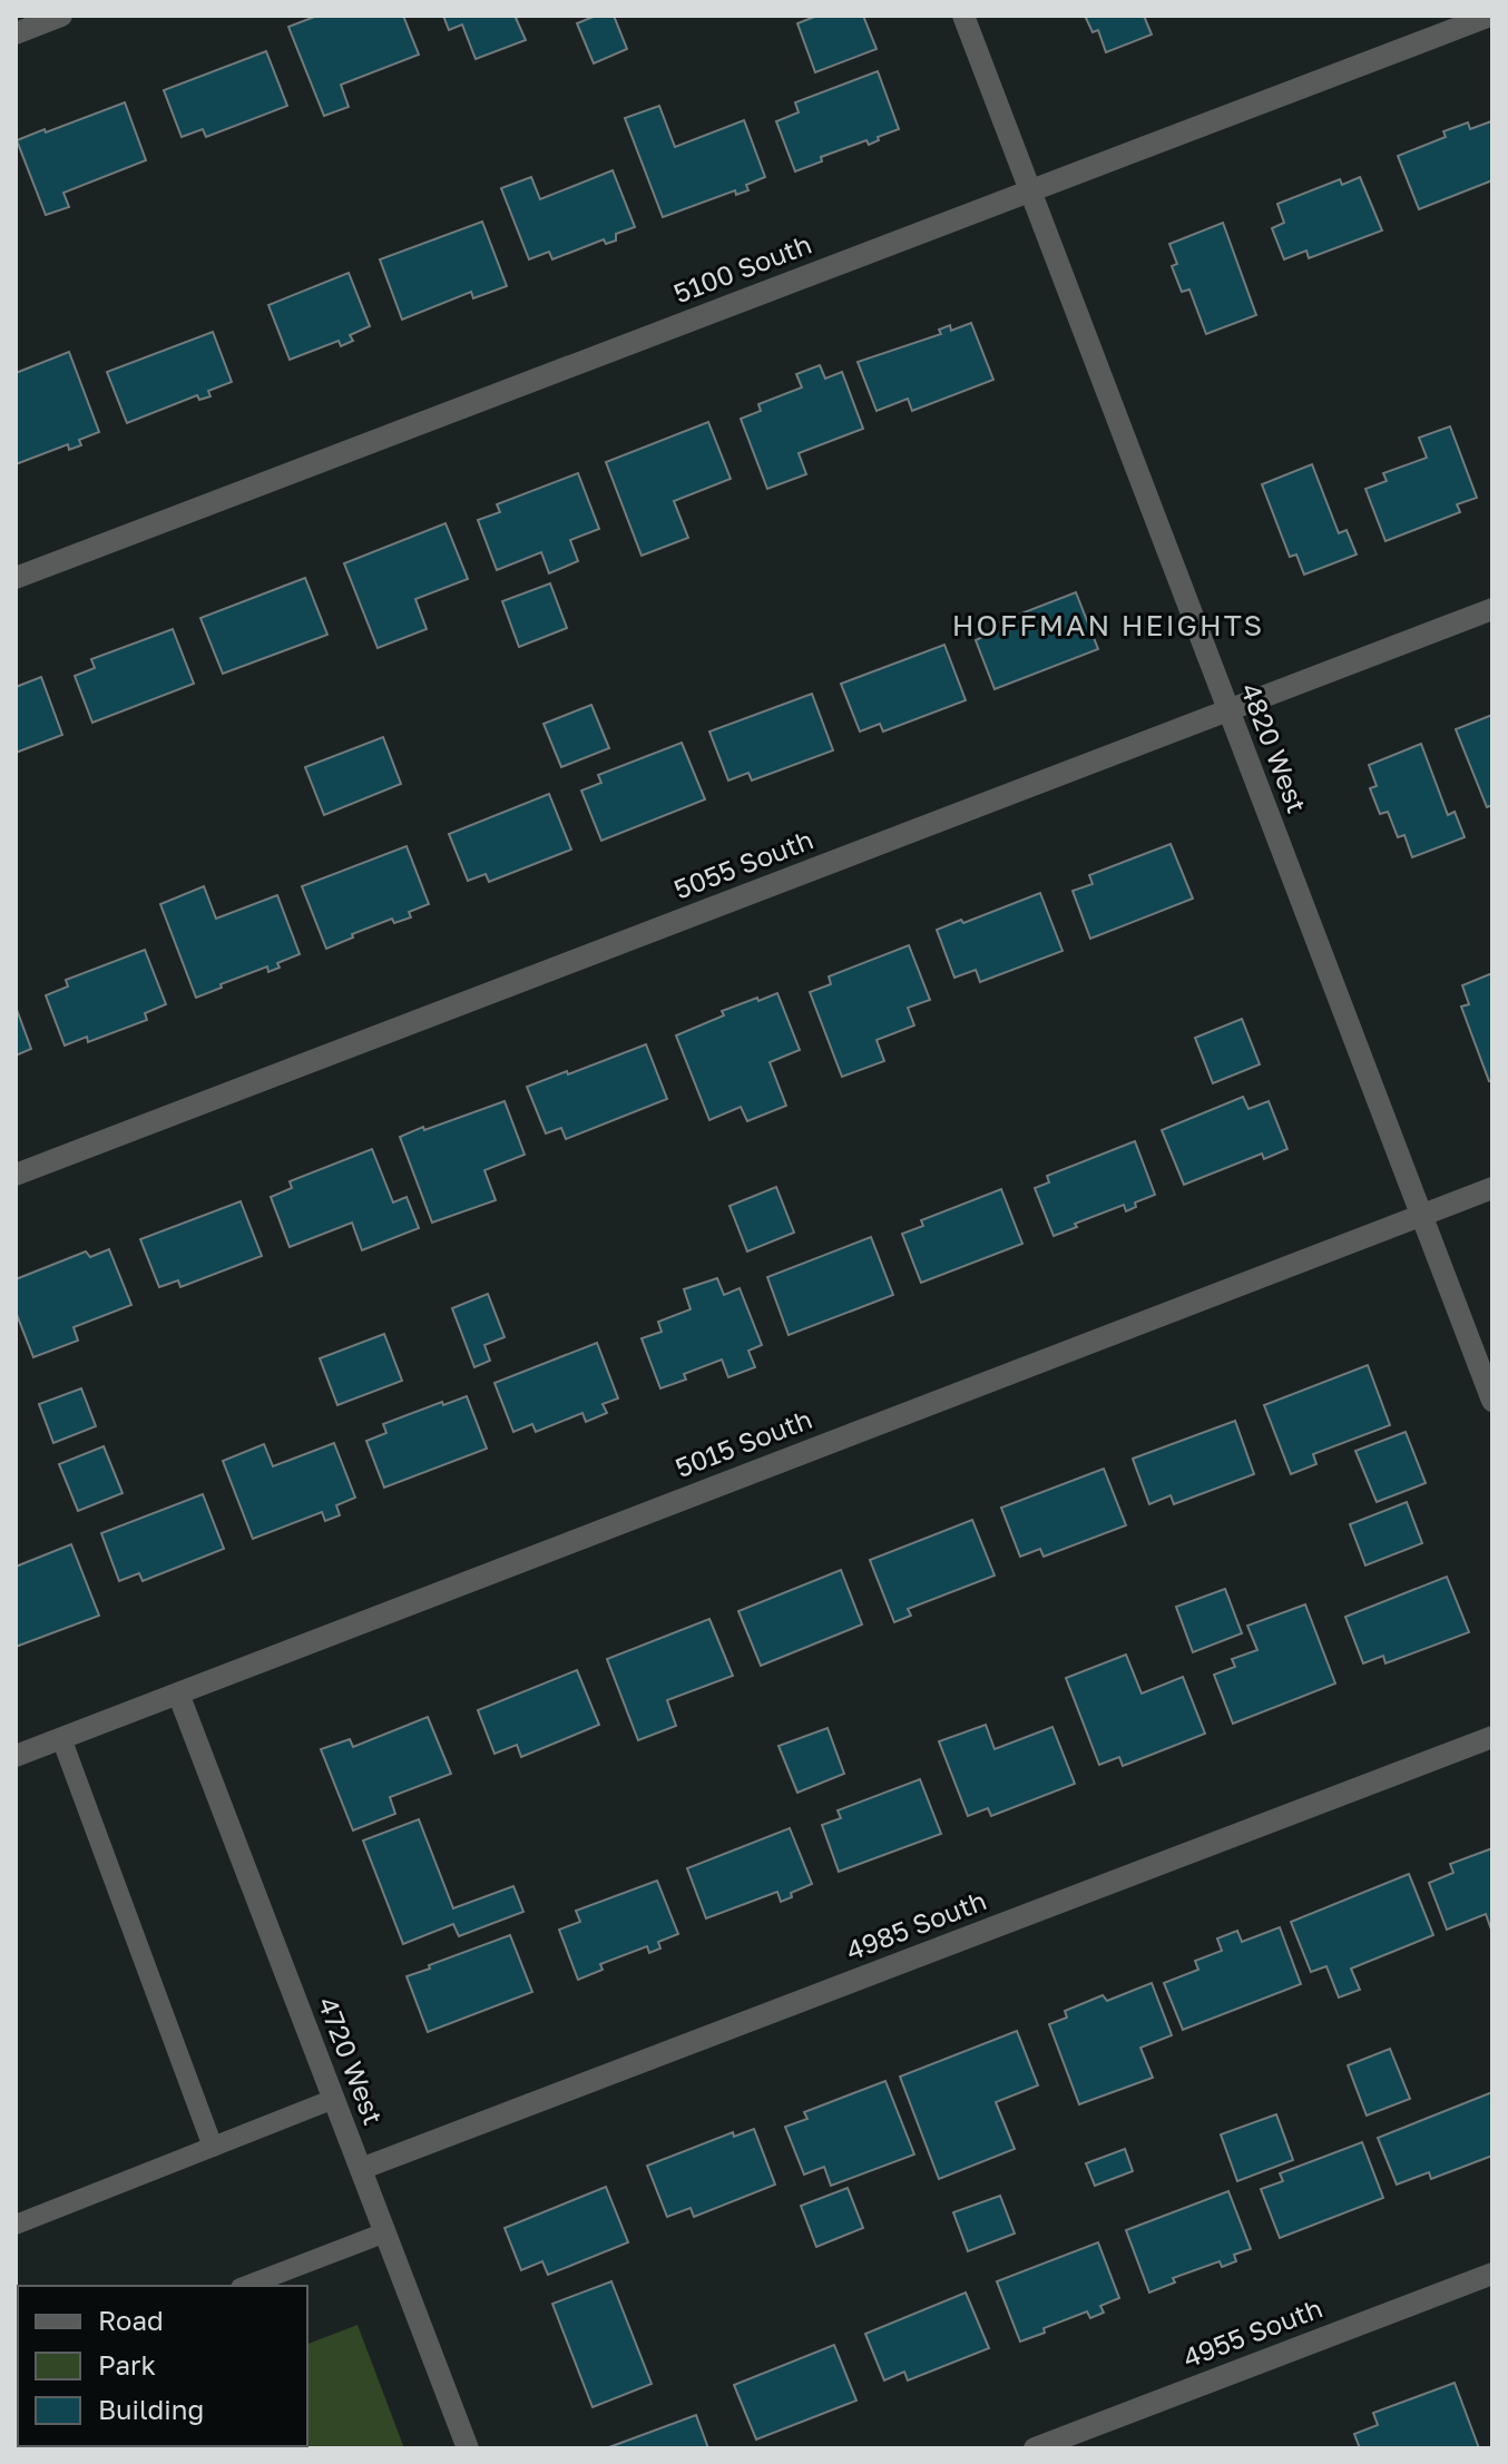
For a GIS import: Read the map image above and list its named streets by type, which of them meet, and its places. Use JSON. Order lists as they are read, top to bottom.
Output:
{
  "streets": {
    "street": [
      "5100 South",
      "4820 West",
      "5055 South",
      "5015 South",
      "4985 South",
      "4720 West",
      "4955 South"
    ]
  },
  "crossings": [
    ["5100 South", "4820 West"],
    ["4820 West", "5055 South"],
    ["4820 West", "5015 South"],
    ["5015 South", "4720 West"],
    ["4985 South", "4720 West"]
  ],
  "districts": ["HOFFMAN HEIGHTS"],
  "legend": ["Road", "Park", "Building"]
}
